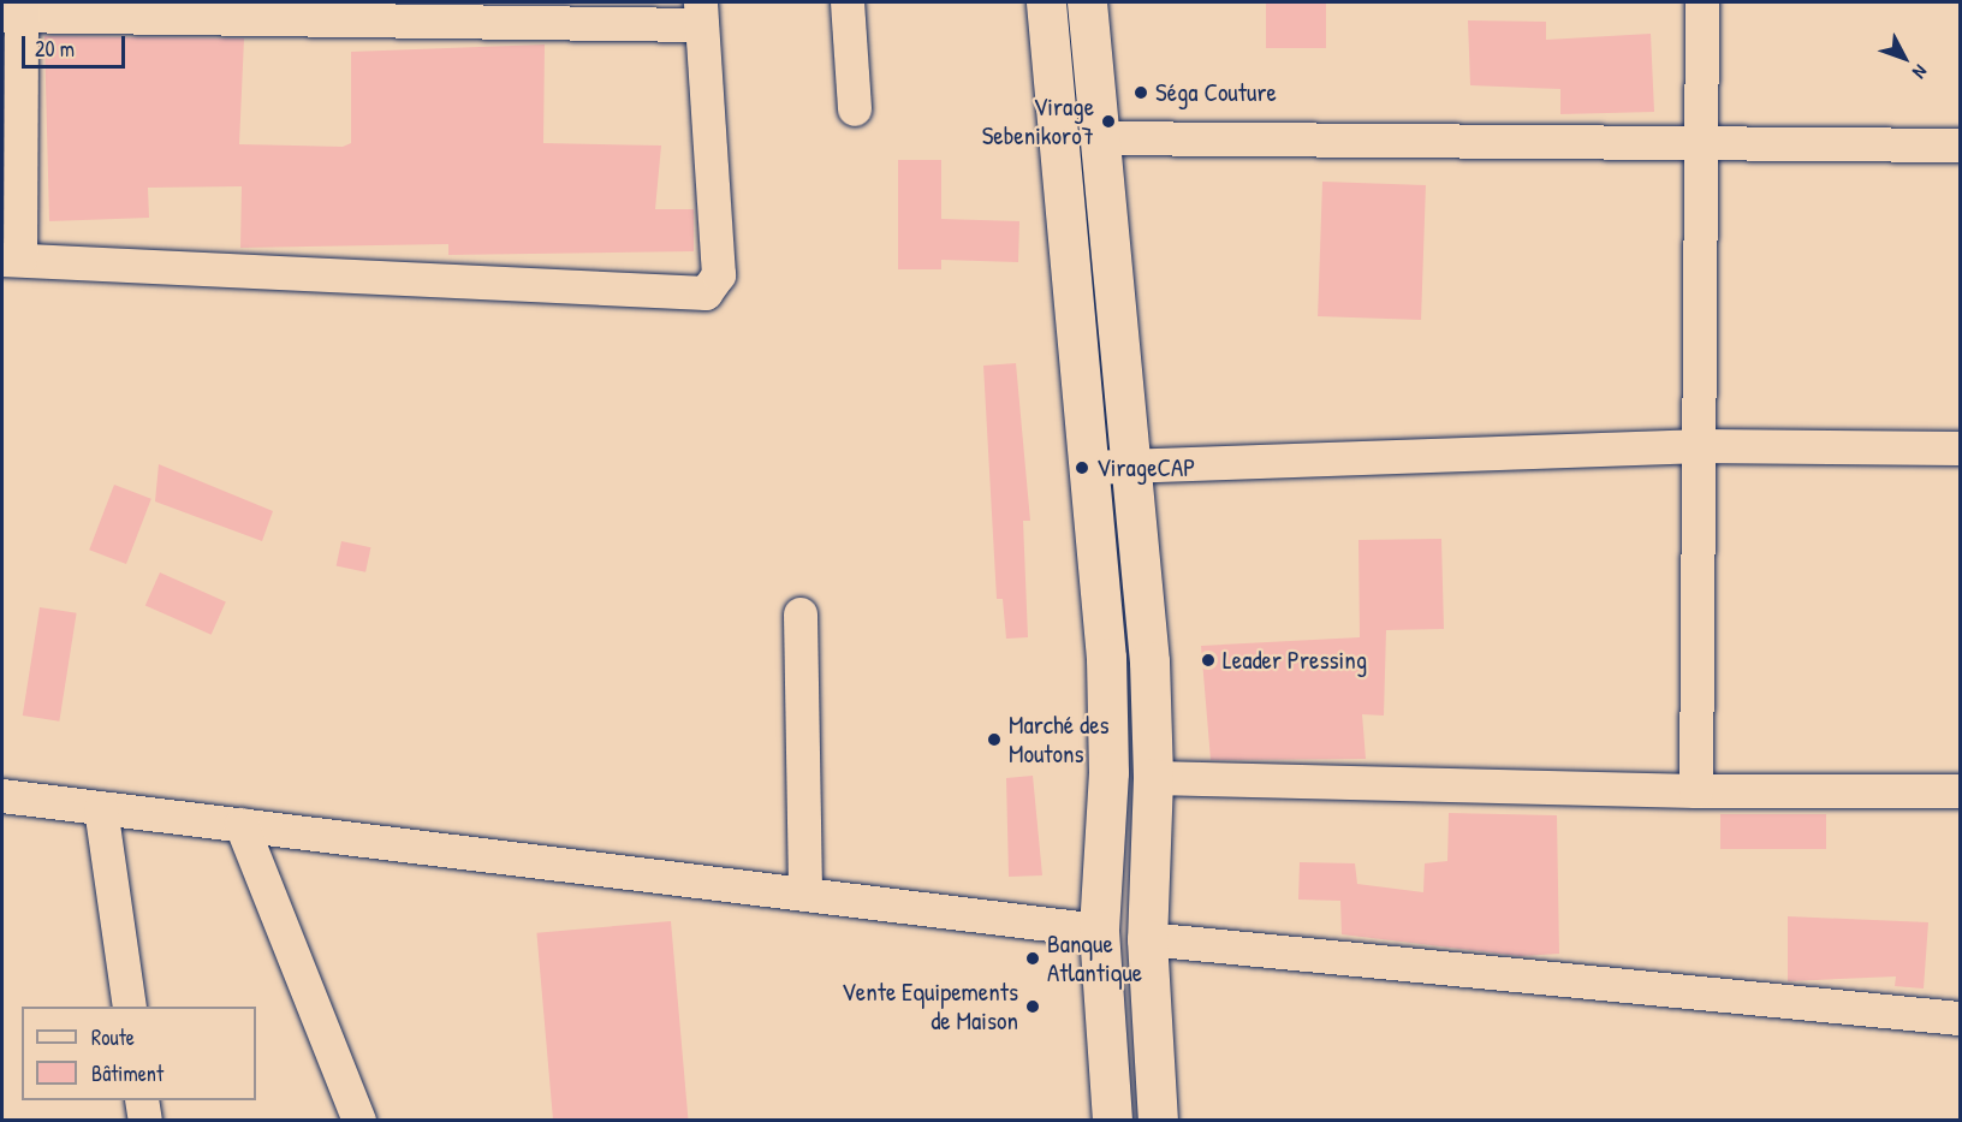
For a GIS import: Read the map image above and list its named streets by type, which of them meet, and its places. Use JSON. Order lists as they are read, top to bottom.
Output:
{
  "places": [
    "Séga Couture",
    "Virage Sebenikoro7",
    "VirageCAP",
    "Leader Pressing",
    "Marché des Moutons",
    "Banque Atlantique",
    "Vente Equipements de Maison"
  ],
  "legend": ["Route", "Bâtiment"],
  "scale_bar": "20 m",
  "north": "bottom right"
}
